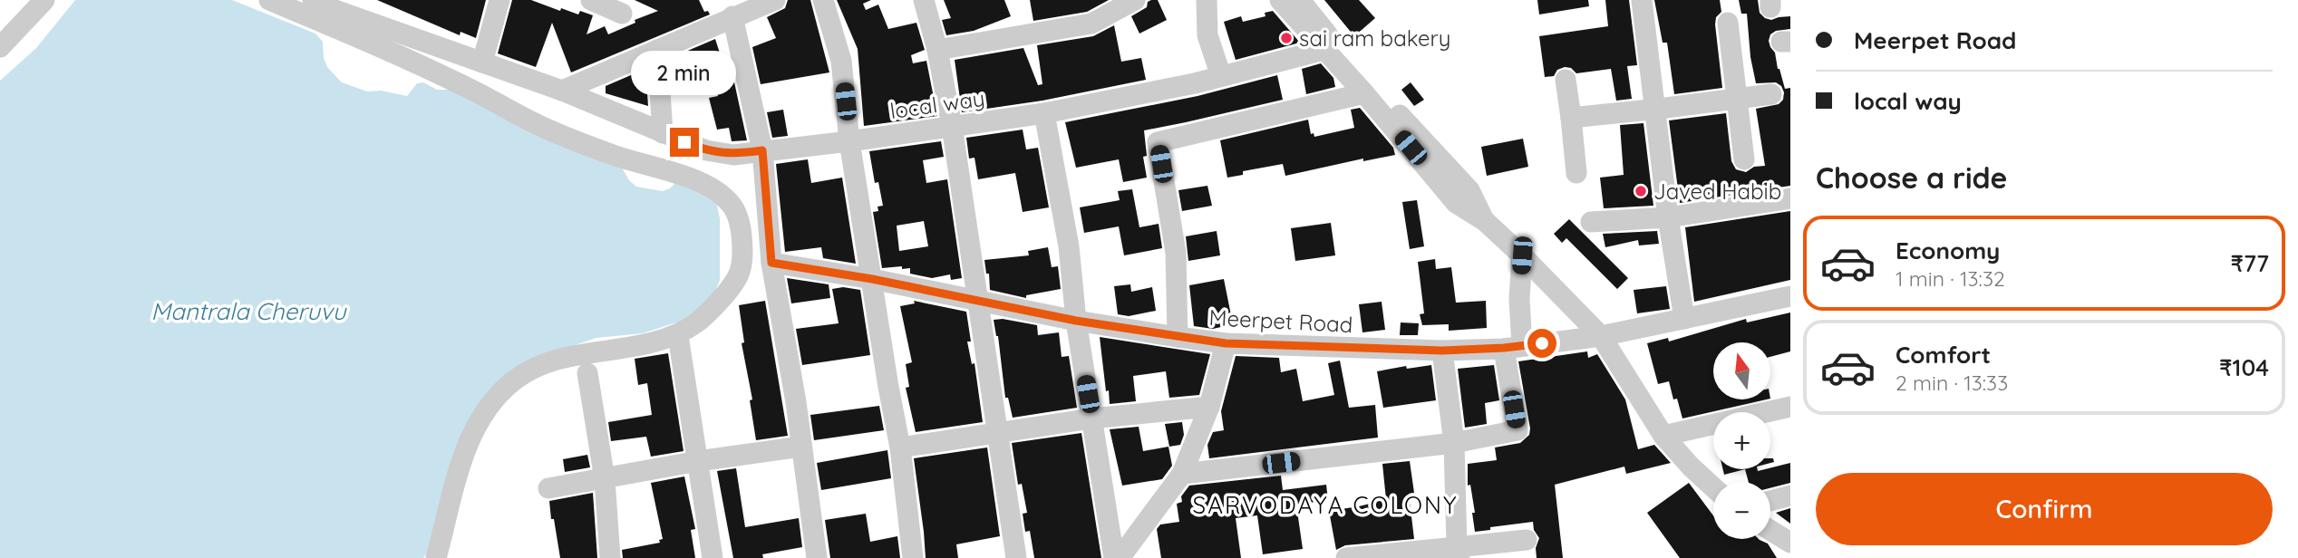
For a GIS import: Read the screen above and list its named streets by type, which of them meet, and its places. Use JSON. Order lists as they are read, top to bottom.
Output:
{
  "streets": {
    "street": ["local way", "Meerpet Road"]
  },
  "districts": ["SARVODAYA COLONY"],
  "water": ["Mantrala Cheruvu"],
  "places": ["sai ram bakery", "Javed Habib"],
  "north": "top",
  "page": {
    "banner": ["Meerpet Road", "local way"],
    "bubble": "2 min",
    "heading": "Choose a ride",
    "list": [
      {
        "name": "Economy",
        "note": "1 min · 13:32",
        "value": "₹77"
      },
      {
        "name": "Comfort",
        "note": "2 min · 13:33",
        "value": "₹104"
      }
    ],
    "map_buttons": ["+", "−"],
    "buttons": "Confirm"
  }
}
